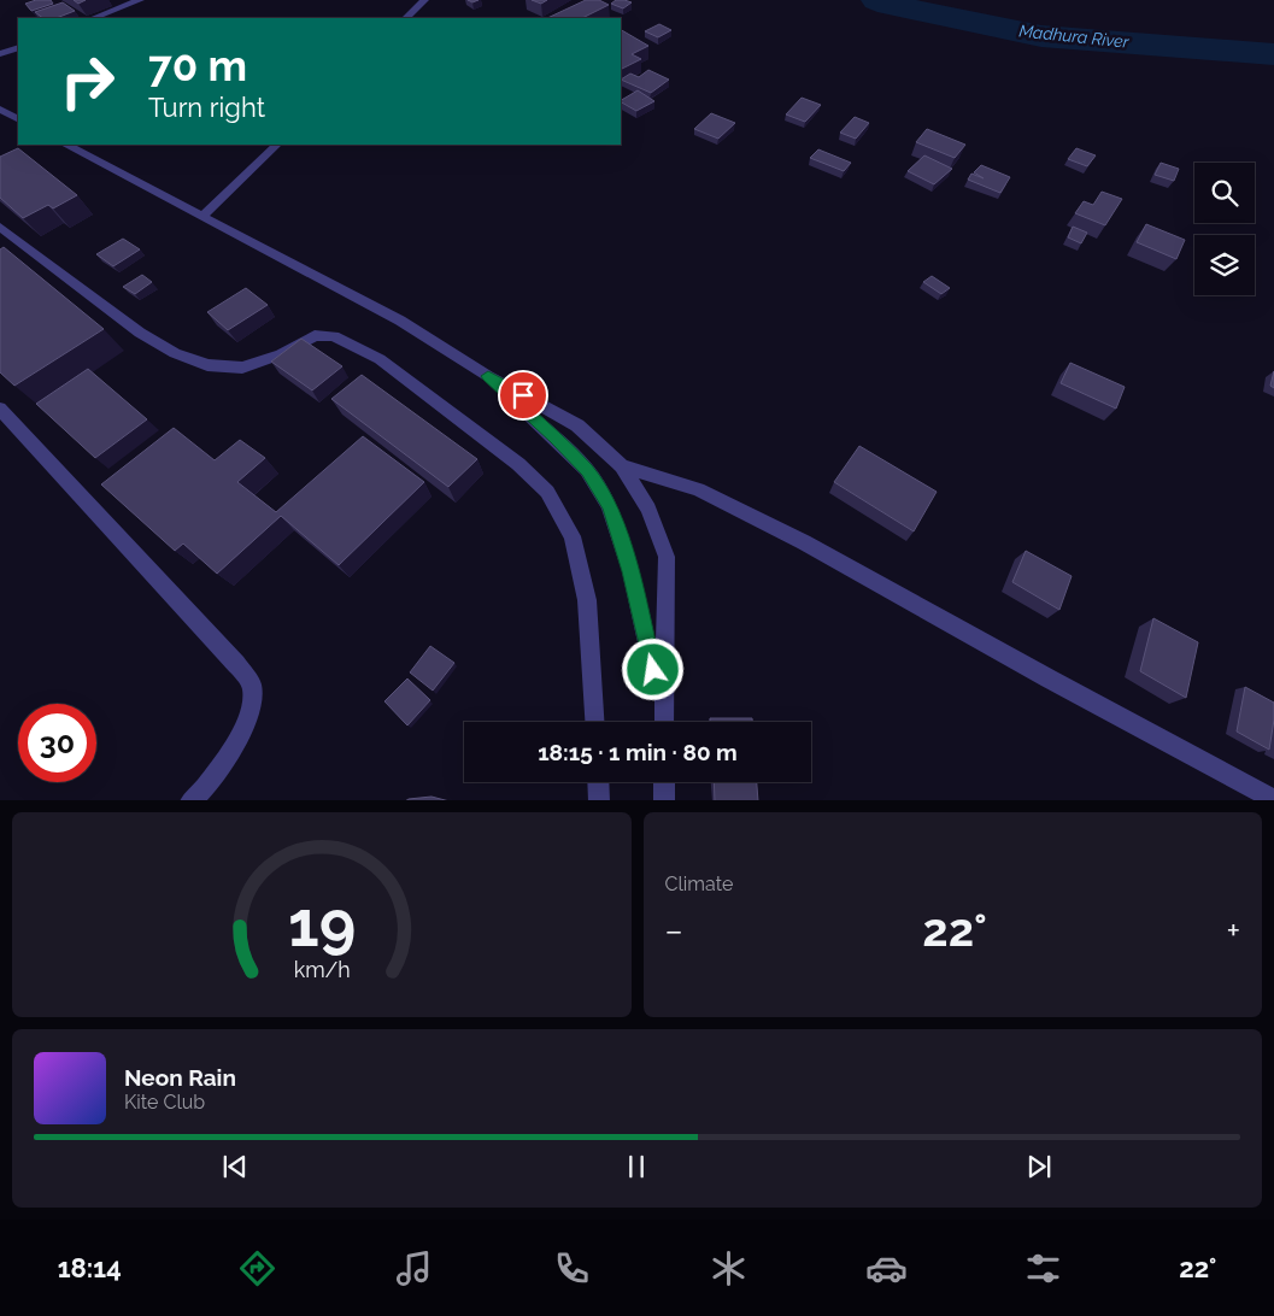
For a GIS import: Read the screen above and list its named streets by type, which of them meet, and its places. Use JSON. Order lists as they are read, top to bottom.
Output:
{
  "water": ["Madhura River"],
  "page": {
    "turn": ["70 m", "Turn right"],
    "limit": "30",
    "trip": "18:15 · 1 min · 80 m",
    "tile": "Climate",
    "heat": ["−", "22°", "+"],
    "song": ["Neon Rain", "Kite Club"],
    "tabs": ["18:14", "22°"],
    "gauge": ["19", "km/h"]
  }
}
